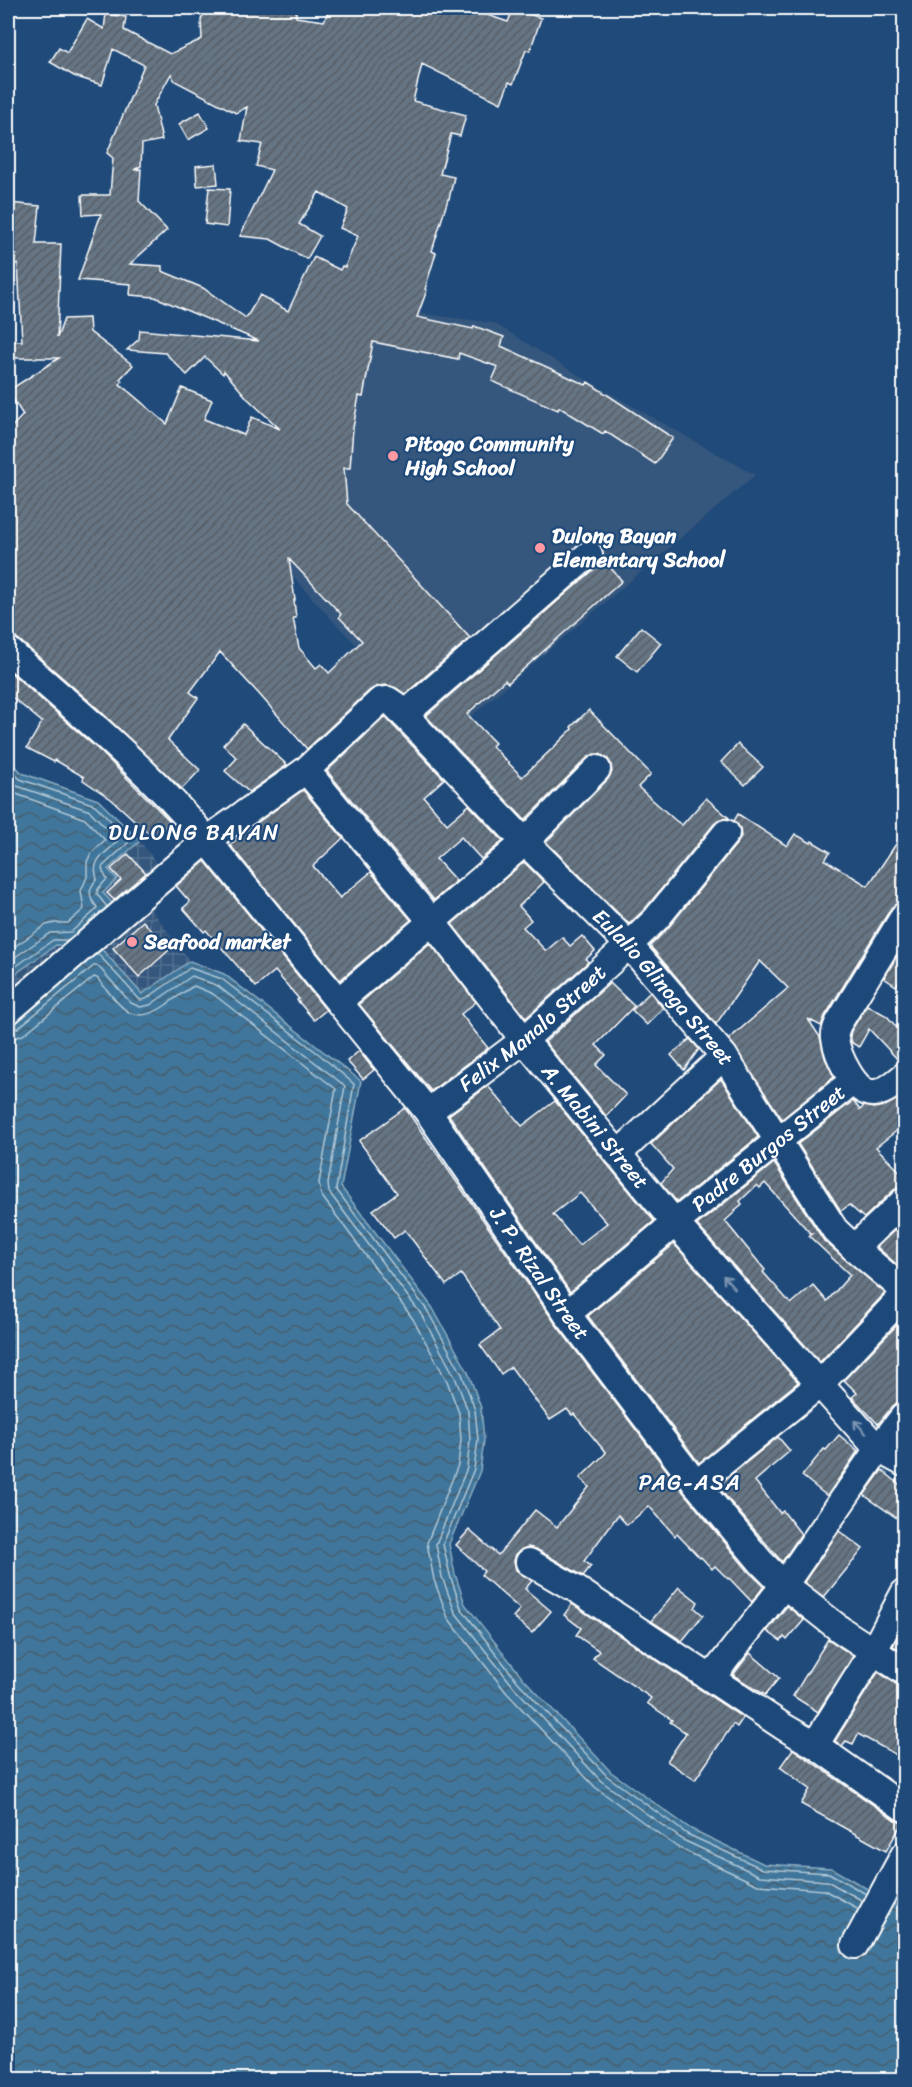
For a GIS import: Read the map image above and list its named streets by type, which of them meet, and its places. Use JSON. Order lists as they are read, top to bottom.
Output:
{
  "streets": {
    "street": [
      "Eulalio Glinoga Street",
      "Felix Manalo Street",
      "A. Mabini Street",
      "Padre Burgos Street",
      "J. P. Rizal Street"
    ]
  },
  "crossings": [
    ["Eulalio Glinoga Street", "Felix Manalo Street"],
    ["Eulalio Glinoga Street", "Padre Burgos Street"],
    ["Felix Manalo Street", "A. Mabini Street"],
    ["Felix Manalo Street", "J. P. Rizal Street"],
    ["A. Mabini Street", "Padre Burgos Street"],
    ["Padre Burgos Street", "J. P. Rizal Street"]
  ],
  "districts": ["DULONG BAYAN", "PAG-ASA"],
  "places": ["Pitogo Community High School", "Dulong Bayan Elementary School", "Seafood market"]
}
